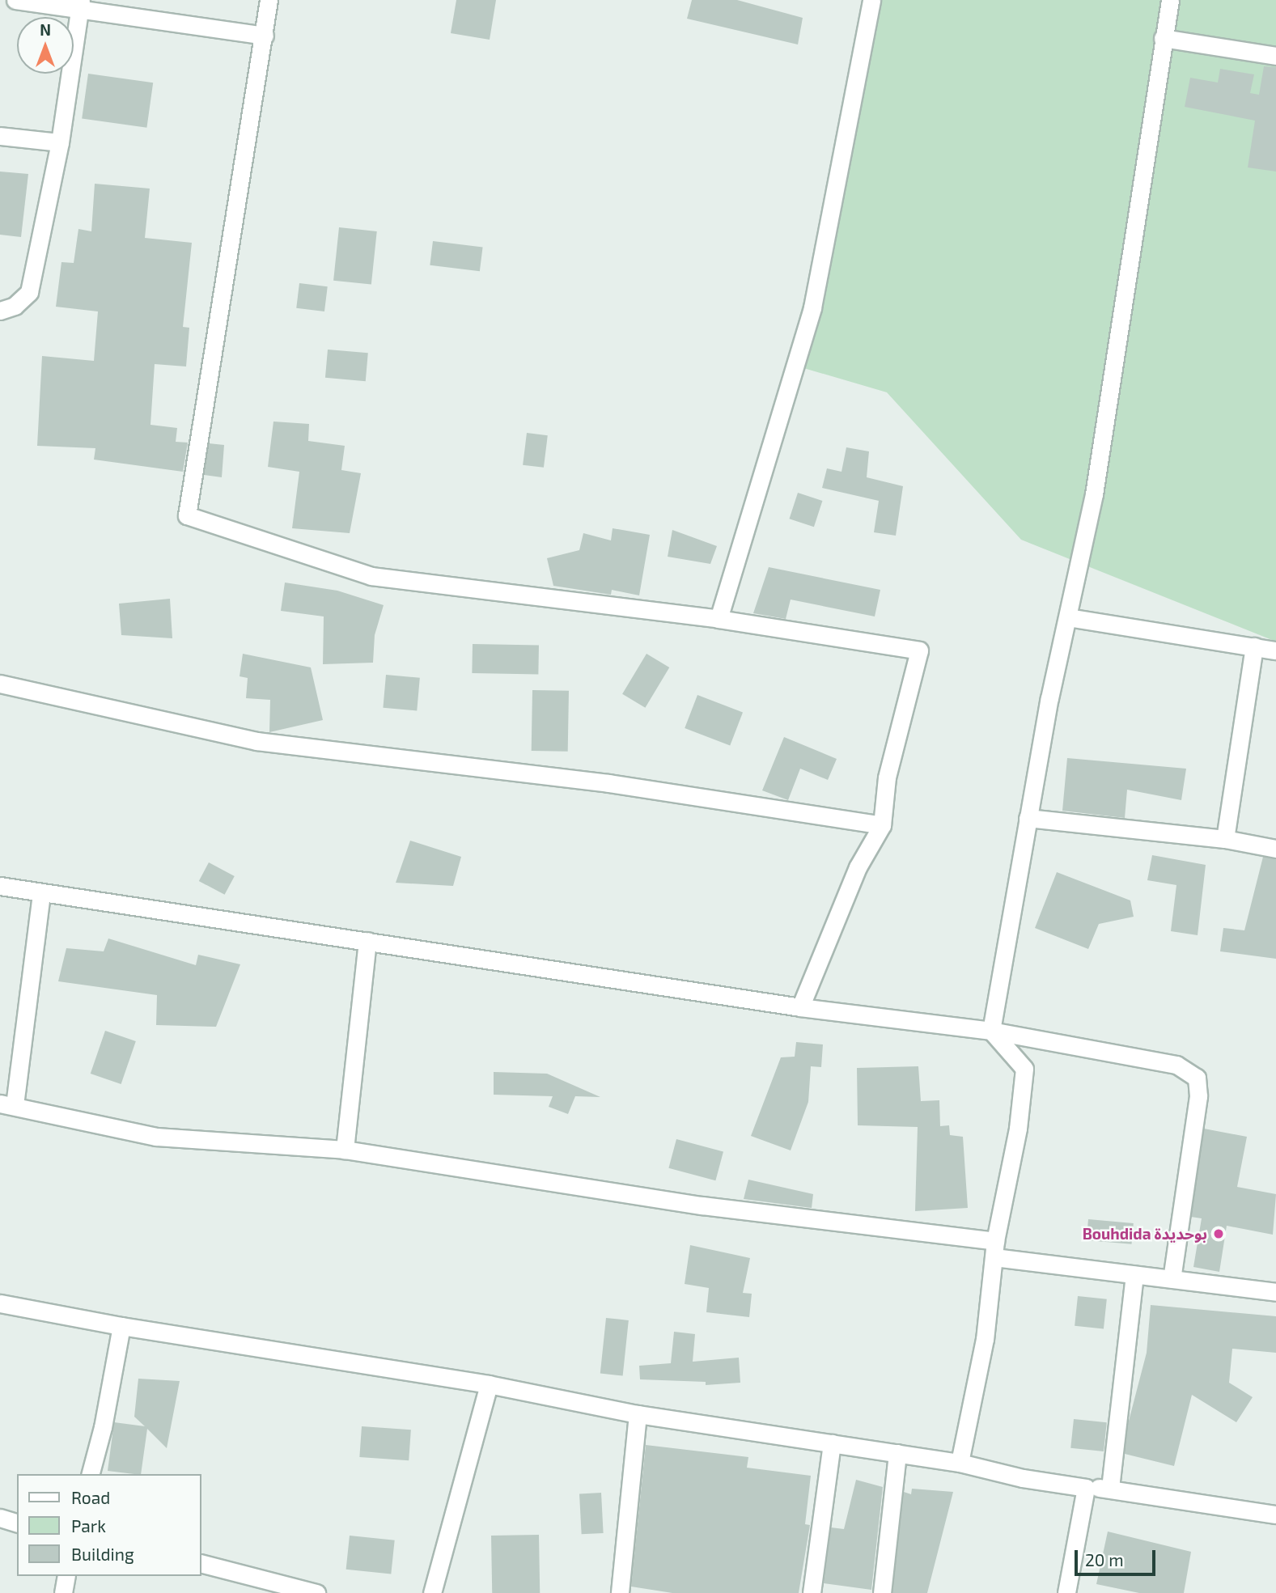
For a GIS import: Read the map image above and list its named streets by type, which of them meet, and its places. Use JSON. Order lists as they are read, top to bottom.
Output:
{
  "places": ["Bouhdida بوحديدة"],
  "legend": ["Road", "Park", "Building"],
  "scale_bar": "20 m",
  "north": "top"
}
